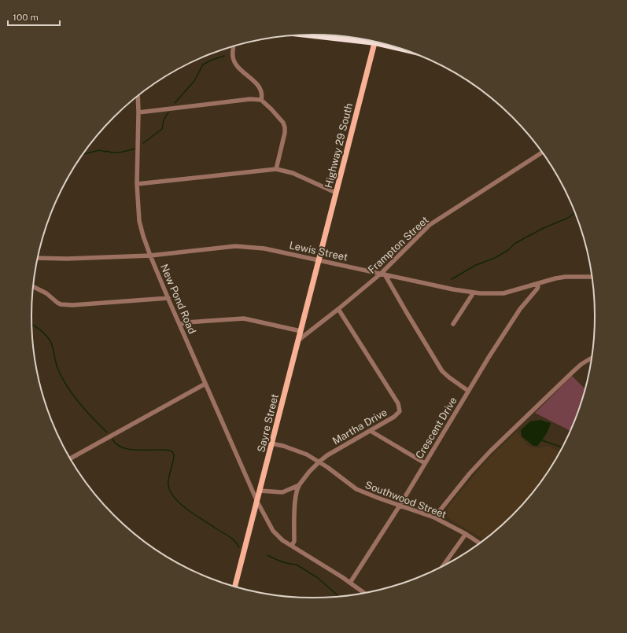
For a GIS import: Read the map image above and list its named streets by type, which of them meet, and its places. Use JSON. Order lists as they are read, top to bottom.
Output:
{
  "streets": {
    "main road": ["Highway 29 South", "Sayre Street"],
    "street": [
      "Frampton Street",
      "Lewis Street",
      "New Pond Road",
      "Martha Drive",
      "Crescent Drive",
      "Southwood Street"
    ]
  },
  "crossings": [
    ["Highway 29 South", "Lewis Street"],
    ["Highway 29 South", "Sayre Street"],
    ["Frampton Street", "Lewis Street"],
    ["Frampton Street", "Sayre Street"],
    ["Frampton Street", "Martha Drive"],
    ["Lewis Street", "New Pond Road"],
    ["Lewis Street", "Sayre Street"],
    ["Lewis Street", "Crescent Drive"],
    ["New Pond Road", "Sayre Street"],
    ["New Pond Road", "Crescent Drive"],
    ["Sayre Street", "Southwood Street"],
    ["Martha Drive", "Southwood Street"],
    ["Crescent Drive", "Southwood Street"]
  ],
  "scale_bar": "100 m"
}
